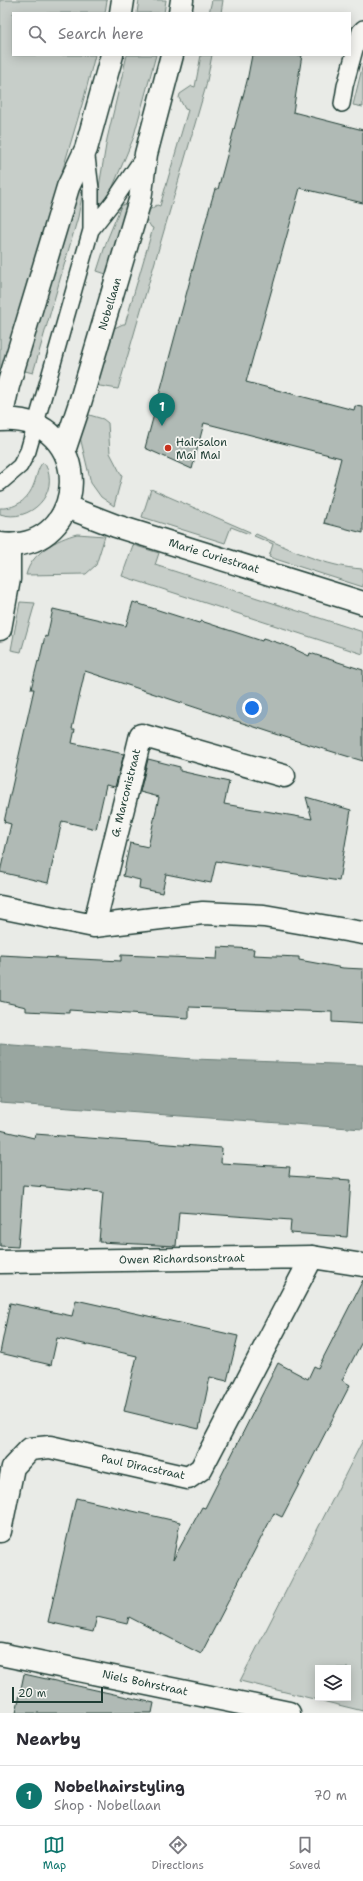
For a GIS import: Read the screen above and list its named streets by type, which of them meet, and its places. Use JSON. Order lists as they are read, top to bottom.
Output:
{
  "streets": {
    "street": [
      "Nobellaan",
      "Marie Curiestraat",
      "G. Marconistraat",
      "Owen Richardsonstraat",
      "Paul Diracstraat",
      "Niels Bohrstraat"
    ]
  },
  "crossings": [
    ["Owen Richardsonstraat", "Paul Diracstraat"]
  ],
  "places": ["Hairsalon Mai Mai"],
  "scale_bar": "20 m",
  "page": {
    "search": "Search here",
    "pins": "1",
    "scale": "20 m",
    "heading": "Nearby",
    "list": [
      {
        "mark": "1",
        "name": "Nobelhairstyling",
        "note": "Shop · Nobellaan",
        "value": "70 m"
      }
    ],
    "nav": ["Map", "Directions", "Saved"]
  }
}
